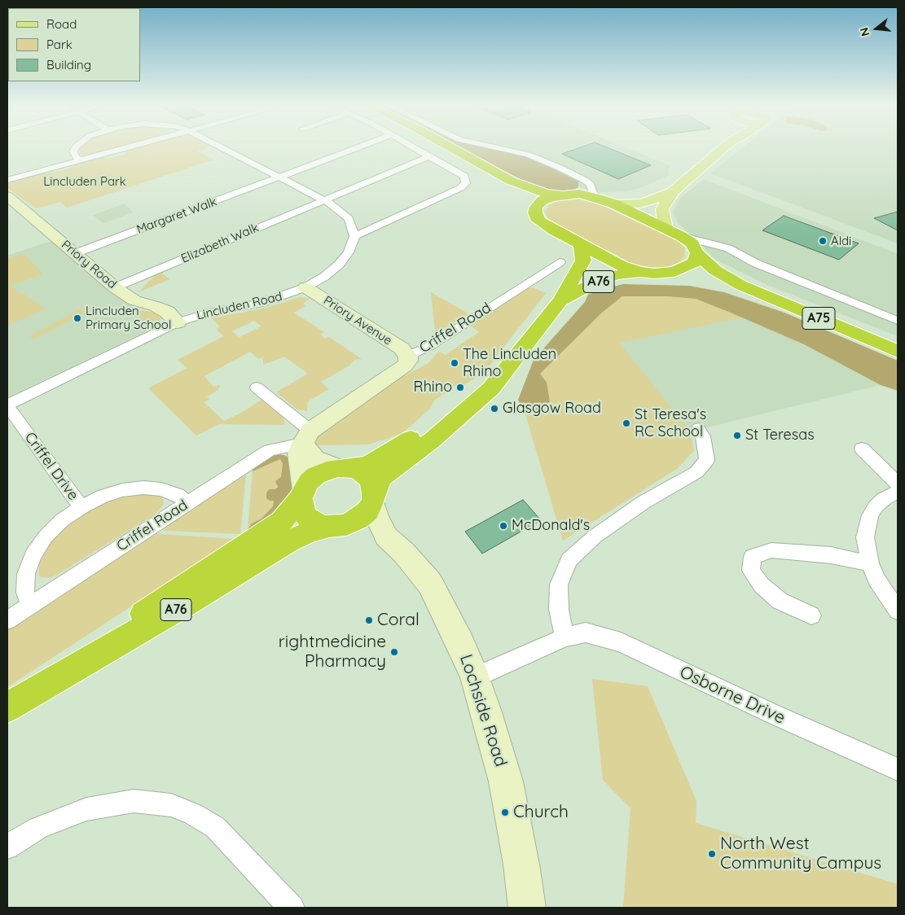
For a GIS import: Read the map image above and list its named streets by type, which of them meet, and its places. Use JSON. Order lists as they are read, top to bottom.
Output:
{
  "streets": {
    "highway": ["A76", "A75"],
    "street": [
      "Margaret Walk",
      "Elizabeth Walk",
      "Priory Road",
      "Lincluden Road",
      "Priory Avenue",
      "Criffel Road",
      "Criffel Drive",
      "Osborne Drive",
      "Lochside Road"
    ]
  },
  "crossings": [
    ["Margaret Walk", "Priory Road"],
    ["Elizabeth Walk", "Priory Road"],
    ["Priory Road", "Lincluden Road"],
    ["A76", "A75"],
    ["A76", "Lochside Road"],
    ["Lincluden Road", "Priory Avenue"],
    ["Lincluden Road", "Criffel Drive"],
    ["Priory Avenue", "Criffel Road"],
    ["Criffel Road", "Criffel Drive"],
    ["Osborne Drive", "Lochside Road"]
  ],
  "parks": ["Lincluden Park"],
  "places": [
    "Aldi",
    "Lincluden Primary School",
    "The Lincluden Rhino",
    "Rhino",
    "Glasgow Road",
    "St Teresa's RC School",
    "St Teresas",
    "McDonald's",
    "Coral",
    "rightmedicine Pharmacy",
    "Church",
    "North West Community Campus"
  ],
  "legend": ["Road", "Park", "Building"],
  "north": "left"
}
